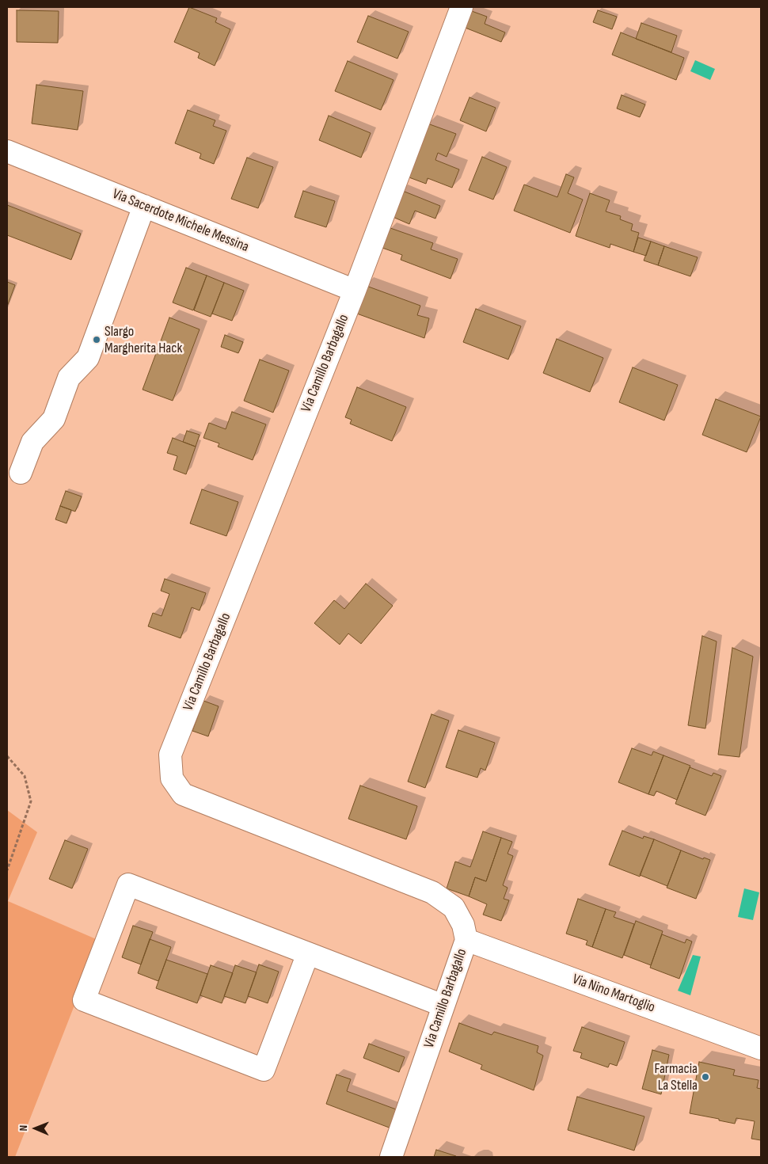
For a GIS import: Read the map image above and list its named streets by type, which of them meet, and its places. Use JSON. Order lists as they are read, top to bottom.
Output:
{
  "streets": {
    "street": ["Via Sacerdote Michele Messina", "Via Camillo Barbagallo", "Via Nino Martoglio"]
  },
  "crossings": [
    ["Via Sacerdote Michele Messina", "Via Camillo Barbagallo"],
    ["Via Camillo Barbagallo", "Via Nino Martoglio"]
  ],
  "places": ["Slargo Margherita Hack", "Farmacia La Stella"],
  "north": "left"
}
